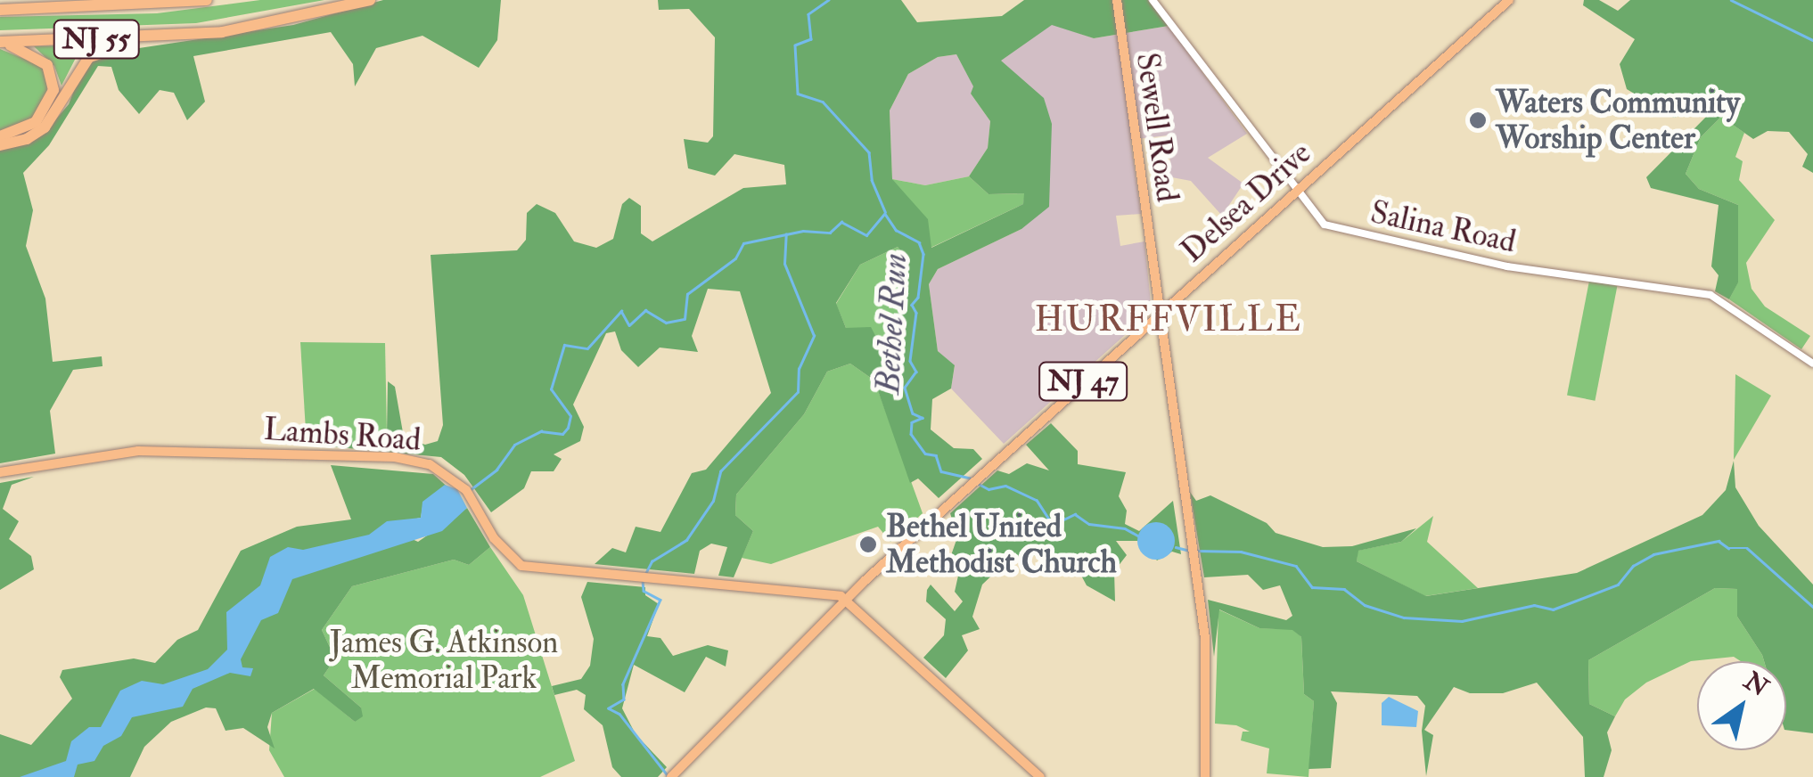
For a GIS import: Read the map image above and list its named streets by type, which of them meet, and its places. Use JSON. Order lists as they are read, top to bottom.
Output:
{
  "streets": {
    "highway": ["NJ 55"],
    "main road": [
      "Sewell Road",
      "Delsea Drive",
      "NJ 47",
      "Lambs Road"
    ],
    "street": ["Salina Road"]
  },
  "crossings": [
    ["Sewell Road", "Delsea Drive"],
    ["Delsea Drive", "Salina Road"],
    ["Delsea Drive", "Lambs Road"]
  ],
  "districts": ["HURFFVILLE"],
  "water": ["Bethel Run"],
  "parks": ["James G. Atkinson Memorial Park"],
  "places": ["Waters Community Worship Center", "Bethel United Methodist Church"],
  "north": "top right"
}
